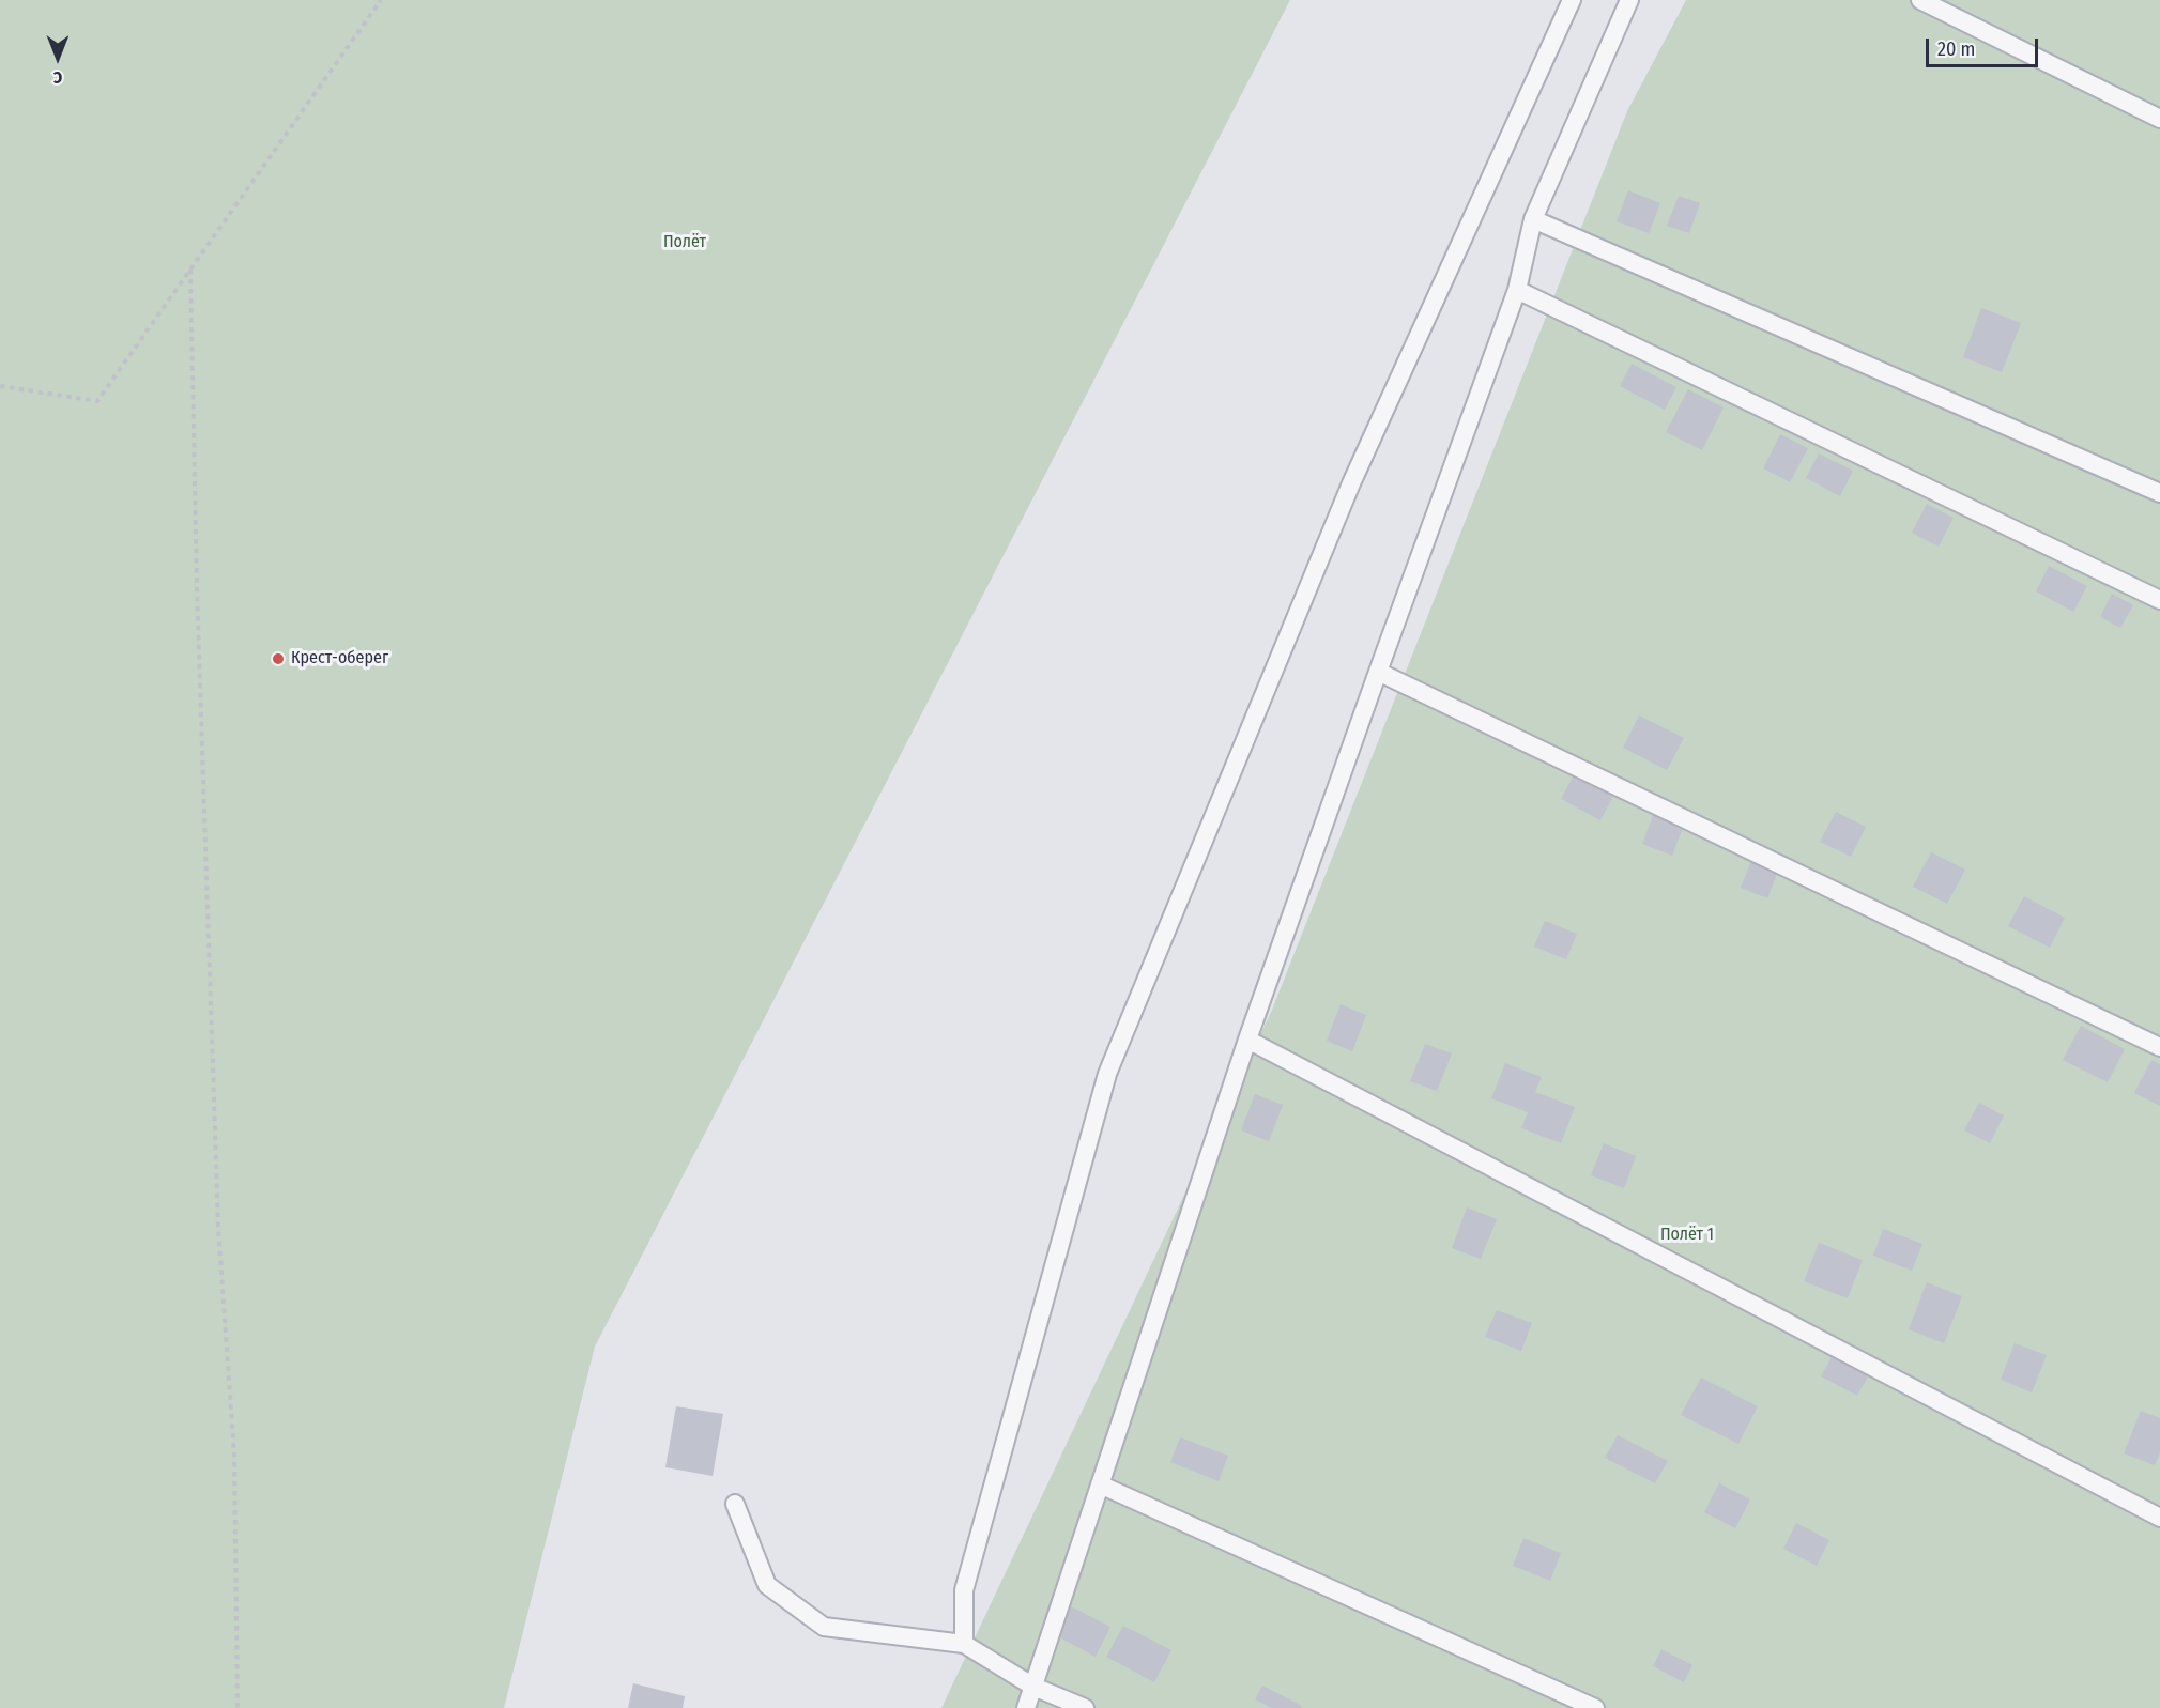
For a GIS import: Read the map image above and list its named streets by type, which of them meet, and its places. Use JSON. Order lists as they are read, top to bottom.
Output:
{
  "parks": ["Полёт", "Полёт 1"],
  "places": ["Крест-оберег"],
  "scale_bar": "20 m",
  "north": "bottom"
}
